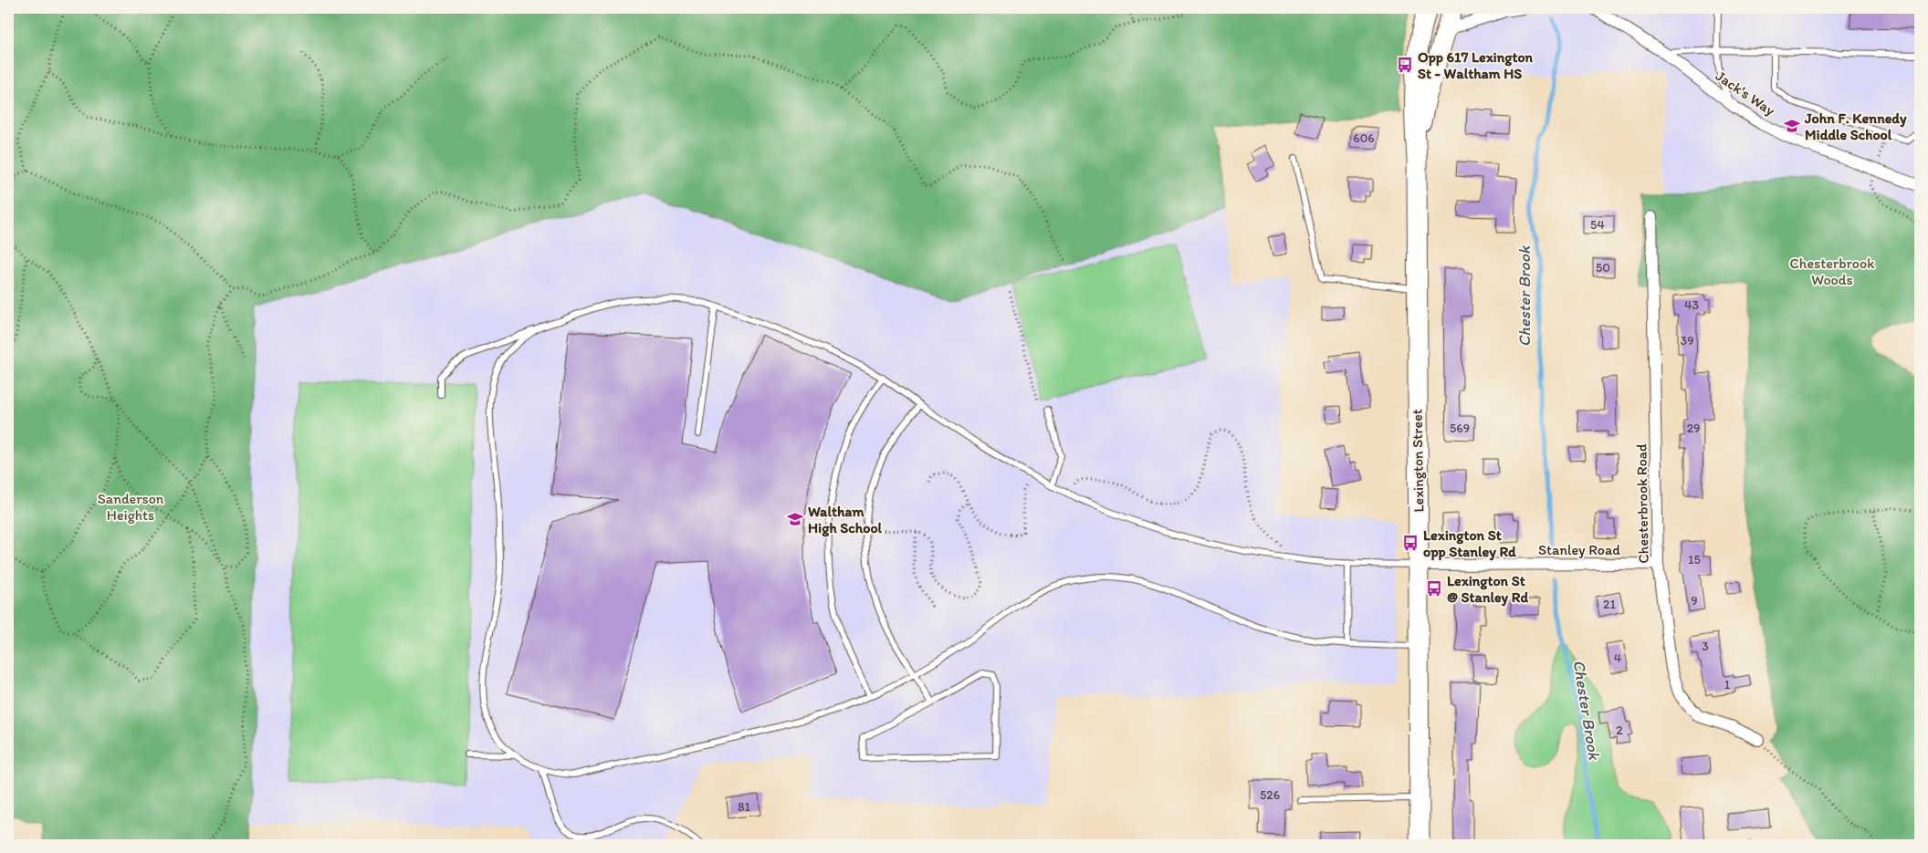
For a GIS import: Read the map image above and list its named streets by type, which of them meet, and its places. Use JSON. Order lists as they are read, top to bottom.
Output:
{
  "streets": {
    "main road": ["Lexington Street"],
    "street": ["Jack's Way", "Chesterbrook Road", "Stanley Road"]
  },
  "crossings": [
    ["Lexington Street", "Stanley Road"],
    ["Chesterbrook Road", "Stanley Road"]
  ],
  "water": ["Chester Brook"],
  "parks": ["Chesterbrook Woods", "Sanderson Heights"],
  "places": {
    "bus stop": ["Opp 617 Lexington St - Waltham HS", "Lexington St opp Stanley Rd", "Lexington St @ Stanley Rd"],
    "school or university": ["John F. Kennedy Middle School", "Waltham High School"]
  },
  "house_numbers": [
    "606",
    "54",
    "50",
    "43",
    "39",
    "569",
    "29",
    "15",
    "9",
    "21",
    "3",
    "4",
    "1",
    "2",
    "526",
    "81"
  ]
}
